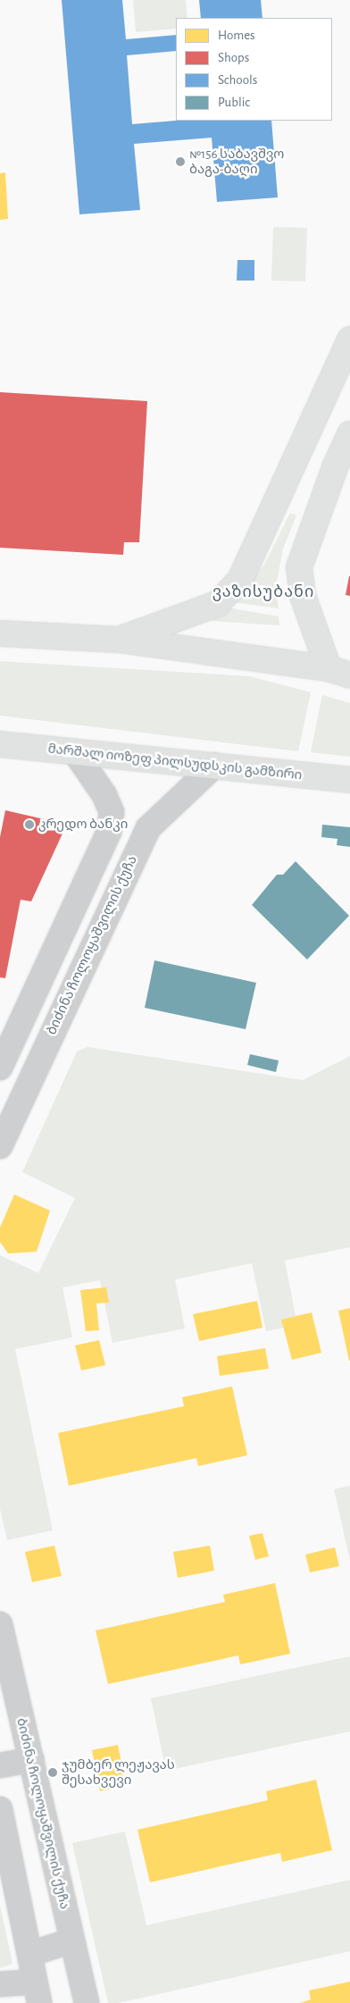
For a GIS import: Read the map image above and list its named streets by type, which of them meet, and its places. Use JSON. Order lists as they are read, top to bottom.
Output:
{
  "streets": {
    "main road": ["მარშალ იოზეფ პილსუდსკის გამზირი"],
    "street": ["ბიძინა ჩოლოყაშვილის ქუჩა"]
  },
  "crossings": [
    ["მარშალ იოზეფ პილსუდსკის გამზირი", "ბიძინა ჩოლოყაშვილის ქუჩა"]
  ],
  "districts": ["ვაზისუბანი"],
  "places": ["№156 საბავშვო ბაგა-ბაღი", "კრედო ბანკი", "ჯუმბერ ლეჟავას შესახვევი"],
  "legend": [
    "Homes",
    "Shops",
    "Schools",
    "Public"
  ]
}
